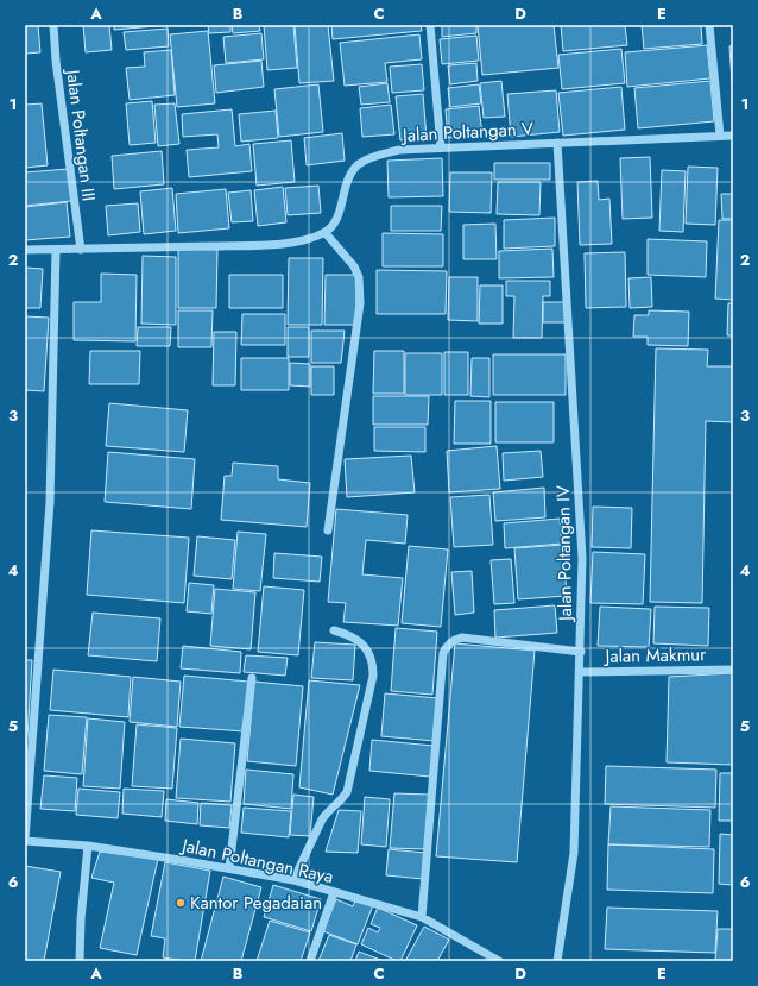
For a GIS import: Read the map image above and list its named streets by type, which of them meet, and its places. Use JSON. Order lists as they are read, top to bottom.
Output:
{
  "streets": {
    "street": [
      "Jalan Poltangan V",
      "Jalan Poltangan III",
      "Jalan Poltangan IV",
      "Jalan Makmur",
      "Jalan Poltangan Raya"
    ]
  },
  "crossings": [
    ["Jalan Poltangan V", "Jalan Poltangan IV"],
    ["Jalan Poltangan IV", "Jalan Makmur"]
  ],
  "places": ["Kantor Pegadaian"],
  "grid": {
    "columns": [
      "A",
      "B",
      "C",
      "D",
      "E"
    ],
    "rows": [
      "1",
      "2",
      "3",
      "4",
      "5",
      "6"
    ]
  }
}
